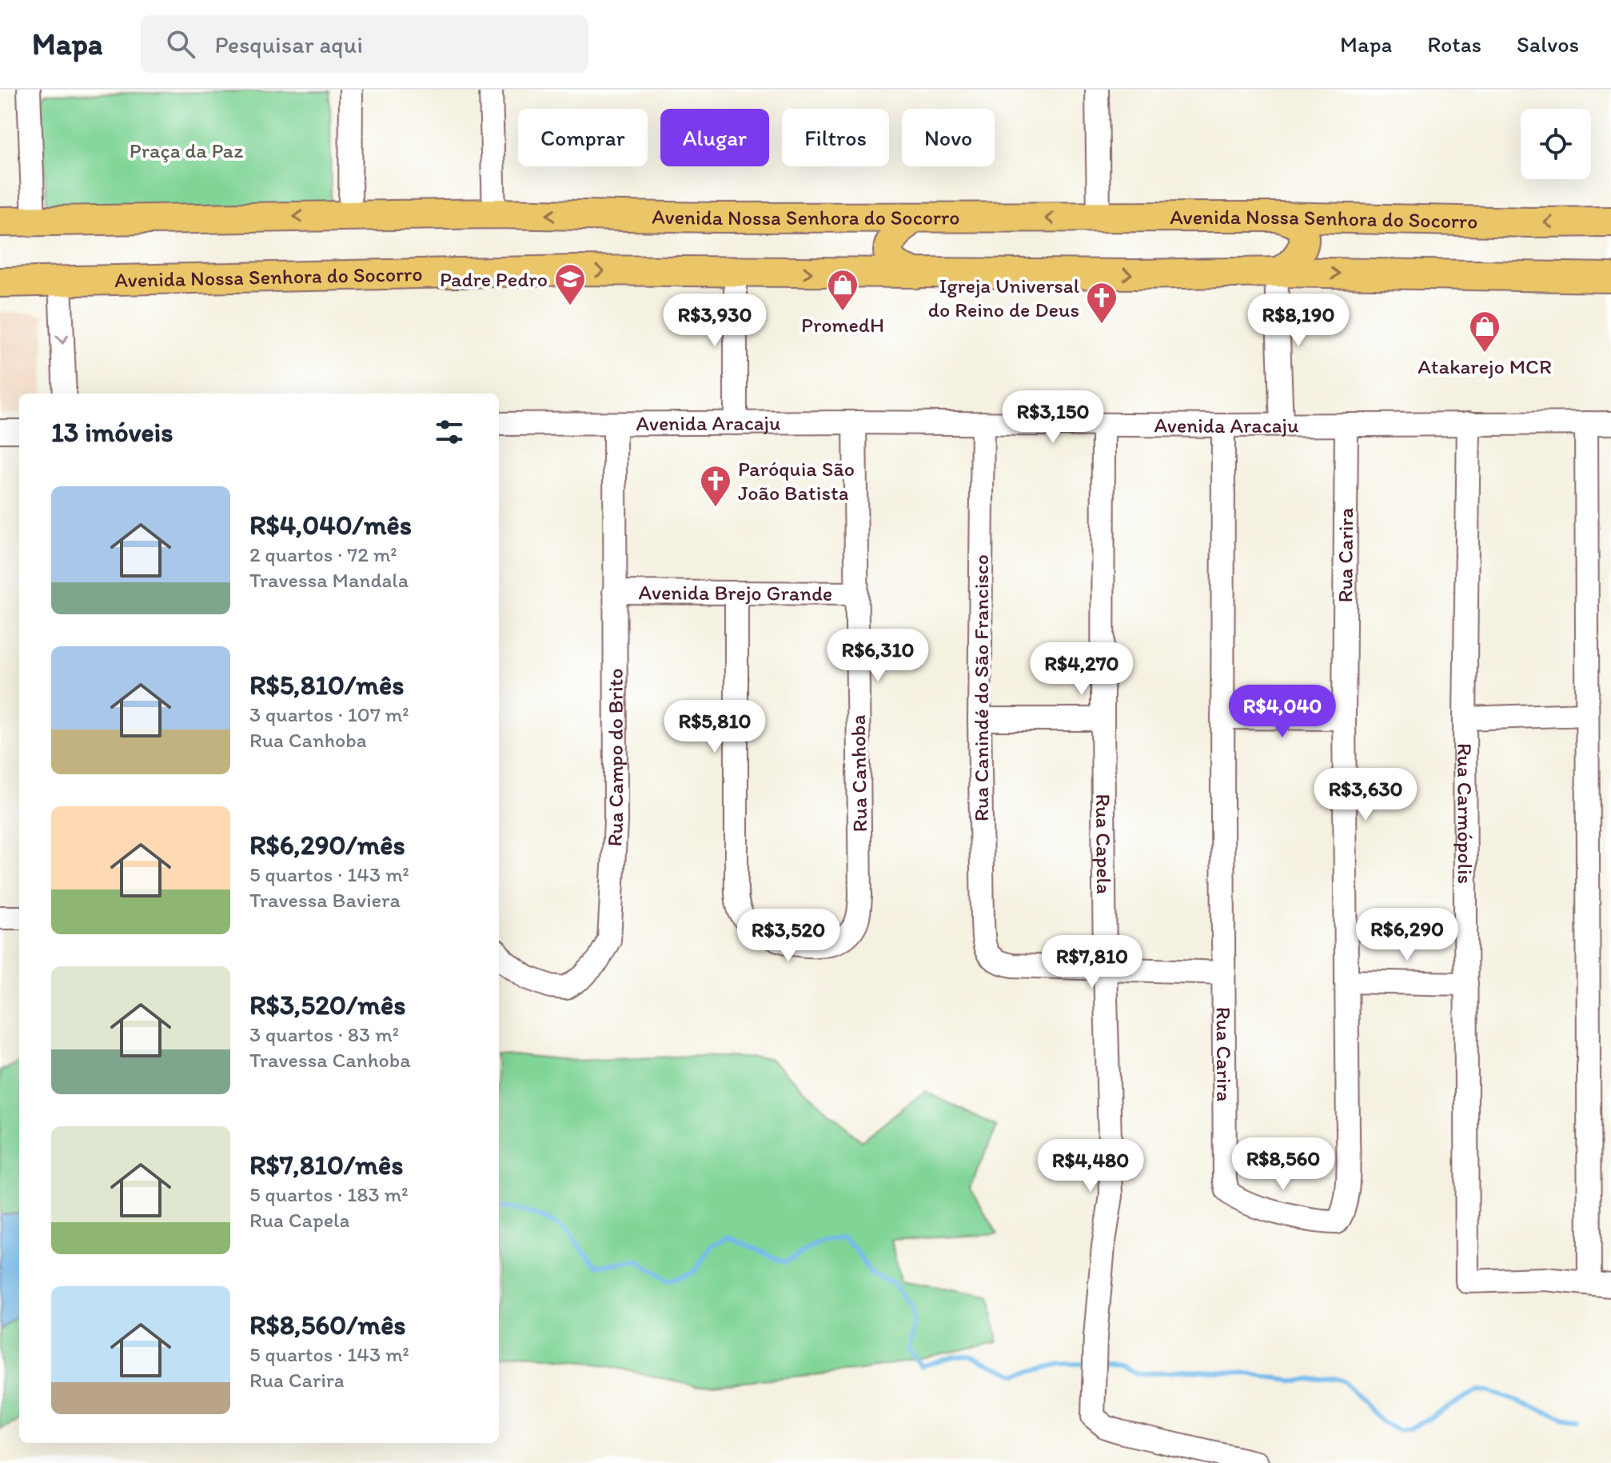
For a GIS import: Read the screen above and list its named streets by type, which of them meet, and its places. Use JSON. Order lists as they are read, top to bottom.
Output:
{
  "streets": {
    "main road": ["Avenida Nossa Senhora do Socorro"],
    "street": [
      "Avenida Aracaju",
      "Rua Carira",
      "Avenida Brejo Grande",
      "Rua Canindé do São Francisco",
      "Rua Campo do Brito",
      "Rua Canhoba",
      "Rua Carmópolis",
      "Rua Capela"
    ]
  },
  "crossings": [
    ["Avenida Aracaju", "Rua Carira"],
    ["Avenida Aracaju", "Rua Canindé do São Francisco"],
    ["Avenida Aracaju", "Rua Campo do Brito"],
    ["Avenida Aracaju", "Rua Canhoba"],
    ["Avenida Aracaju", "Rua Carmópolis"],
    ["Avenida Aracaju", "Rua Capela"],
    ["Avenida Brejo Grande", "Rua Campo do Brito"],
    ["Avenida Brejo Grande", "Rua Canhoba"],
    ["Rua Canindé do São Francisco", "Rua Capela"]
  ],
  "parks": ["Praça da Paz"],
  "places": {
    "school or university": ["Padre Pedro"],
    "shop": ["PromedH", "Atakarejo MCR"],
    "church": ["Igreja Universal do Reino de Deus", "Paróquia São João Batista"]
  },
  "page": {
    "header": "Mapa",
    "search": "Pesquisar aqui",
    "nav": ["Mapa", "Rotas", "Salvos"],
    "chip": [
      "Comprar",
      "Alugar",
      "Filtros",
      "Novo"
    ],
    "price": [
      "R$3,930",
      "R$8,190",
      "R$3,150",
      "R$6,310",
      "R$4,270",
      "R$4,040",
      "R$5,810",
      "R$3,630",
      "R$6,290",
      "R$3,520",
      "R$7,810",
      "R$8,560",
      "R$4,480"
    ],
    "heading": "13 imóveis",
    "list": [
      {
        "name": "R$4,040/mês",
        "note": "2 quartos · 72 m² · Travessa Mandala"
      },
      {
        "name": "R$5,810/mês",
        "note": "3 quartos · 107 m² · Rua Canhoba"
      },
      {
        "name": "R$6,290/mês",
        "note": "5 quartos · 143 m² · Travessa Baviera"
      },
      {
        "name": "R$3,520/mês",
        "note": "3 quartos · 83 m² · Travessa Canhoba"
      },
      {
        "name": "R$7,810/mês",
        "note": "5 quartos · 183 m² · Rua Capela"
      },
      {
        "name": "R$8,560/mês",
        "note": "5 quartos · 143 m² · Rua Carira"
      }
    ]
  }
}
